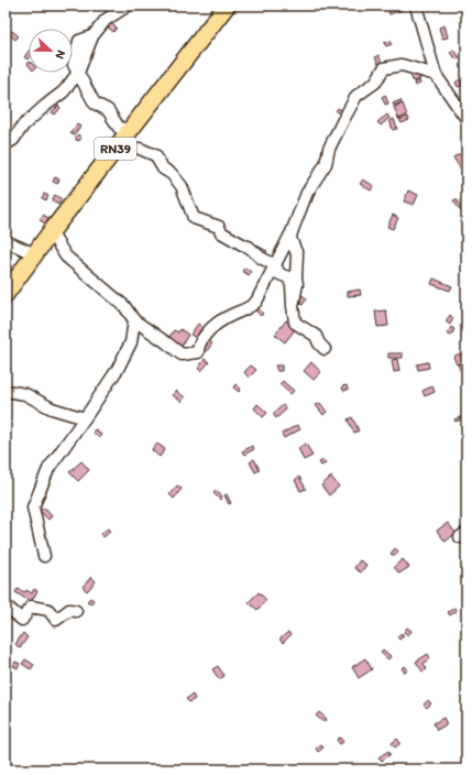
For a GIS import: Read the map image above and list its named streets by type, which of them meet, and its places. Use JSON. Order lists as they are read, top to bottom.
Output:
{
  "streets": {
    "highway": ["RN39"]
  },
  "north": "right"
}
